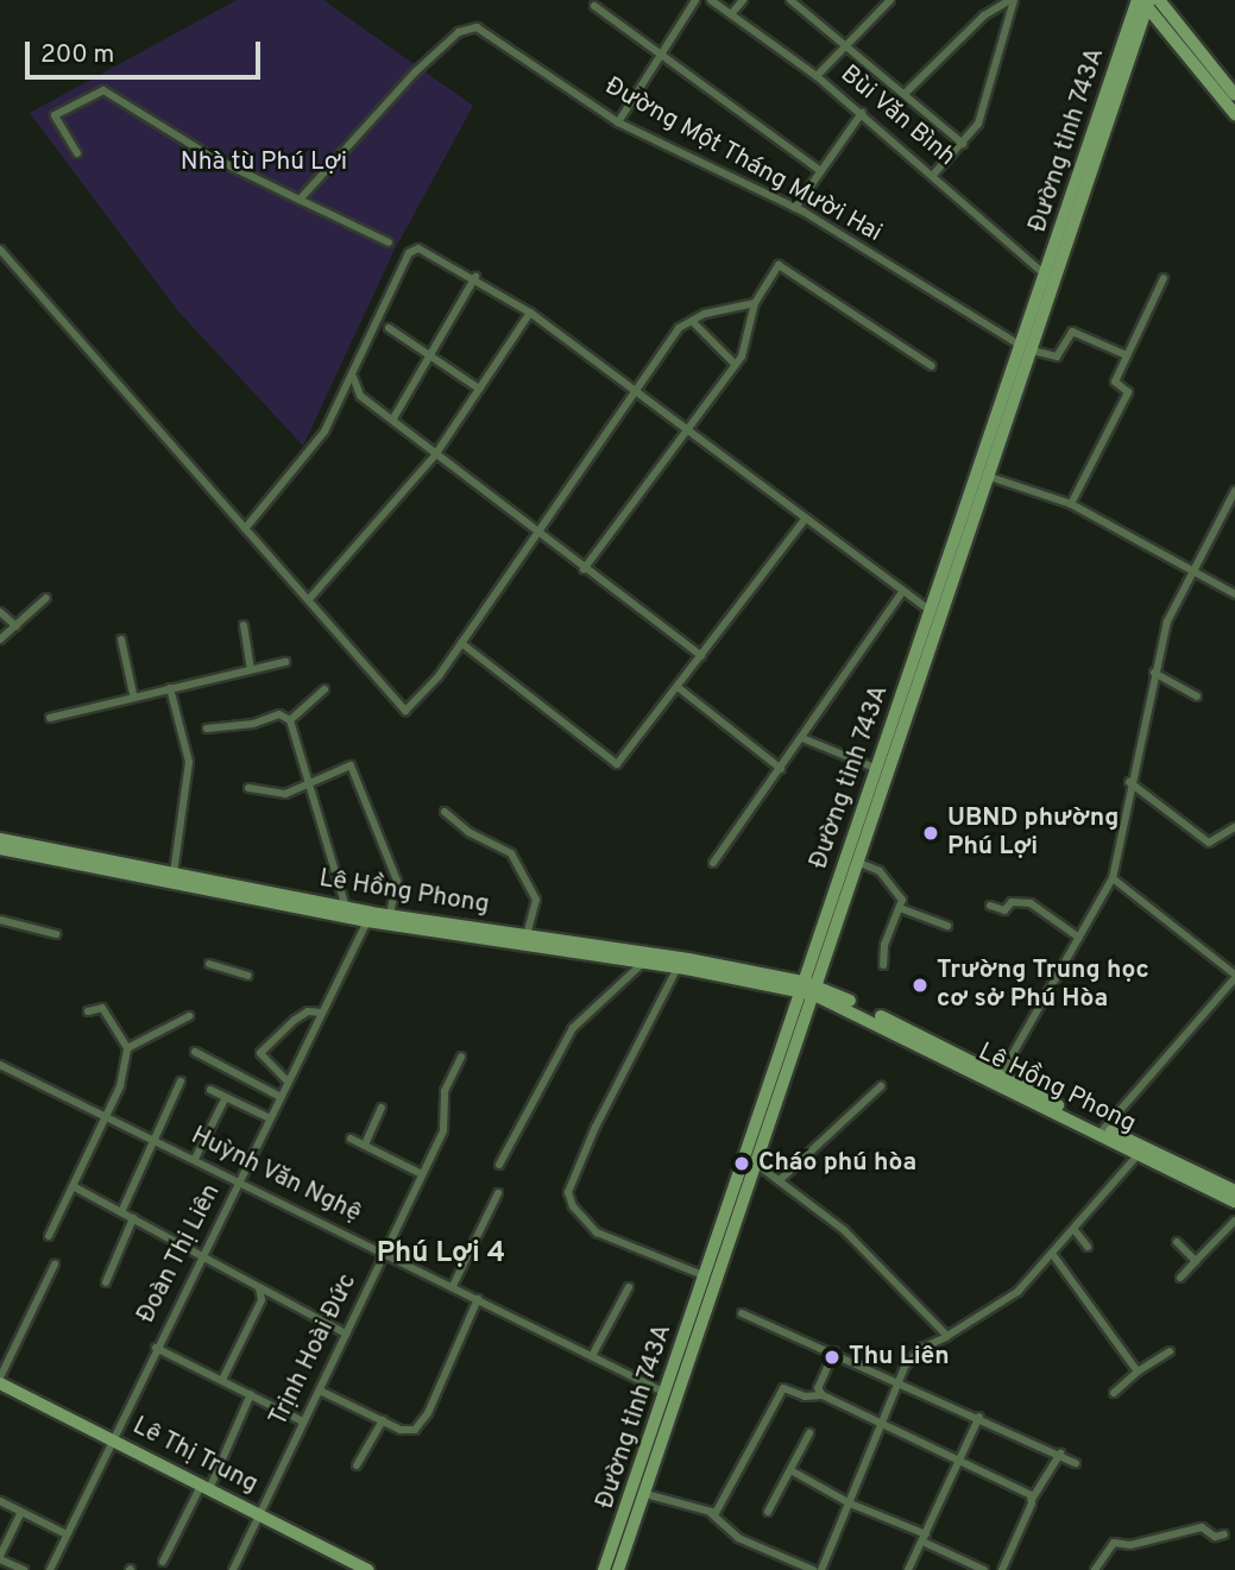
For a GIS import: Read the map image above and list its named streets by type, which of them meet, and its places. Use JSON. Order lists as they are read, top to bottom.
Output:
{
  "streets": {
    "main road": ["Đường tỉnh 743A", "Lê Hồng Phong", "Lê Thị Trung"],
    "street": [
      "Bùi Văn Bình",
      "Đường Một Tháng Mười Hai",
      "Huỳnh Văn Nghệ",
      "Đoàn Thị Liên",
      "Trịnh Hoài Đức"
    ]
  },
  "crossings": [
    ["Bùi Văn Bình", "Đường tỉnh 743A"],
    ["Đường tỉnh 743A", "Đường Một Tháng Mười Hai"],
    ["Đường tỉnh 743A", "Lê Hồng Phong"],
    ["Đường tỉnh 743A", "Huỳnh Văn Nghệ"],
    ["Lê Hồng Phong", "Đoàn Thị Liên"],
    ["Huỳnh Văn Nghệ", "Đoàn Thị Liên"],
    ["Huỳnh Văn Nghệ", "Trịnh Hoài Đức"],
    ["Đoàn Thị Liên", "Lê Thị Trung"],
    ["Trịnh Hoài Đức", "Lê Thị Trung"]
  ],
  "districts": ["Phú Lợi 4"],
  "parks": ["Nhà tù Phú Lợi"],
  "places": [
    "UBND phường Phú Lợi",
    "Trường Trung học cơ sở Phú Hòa",
    "Cháo phú hòa",
    "Thu Liên"
  ],
  "scale_bar": "200 m"
}
